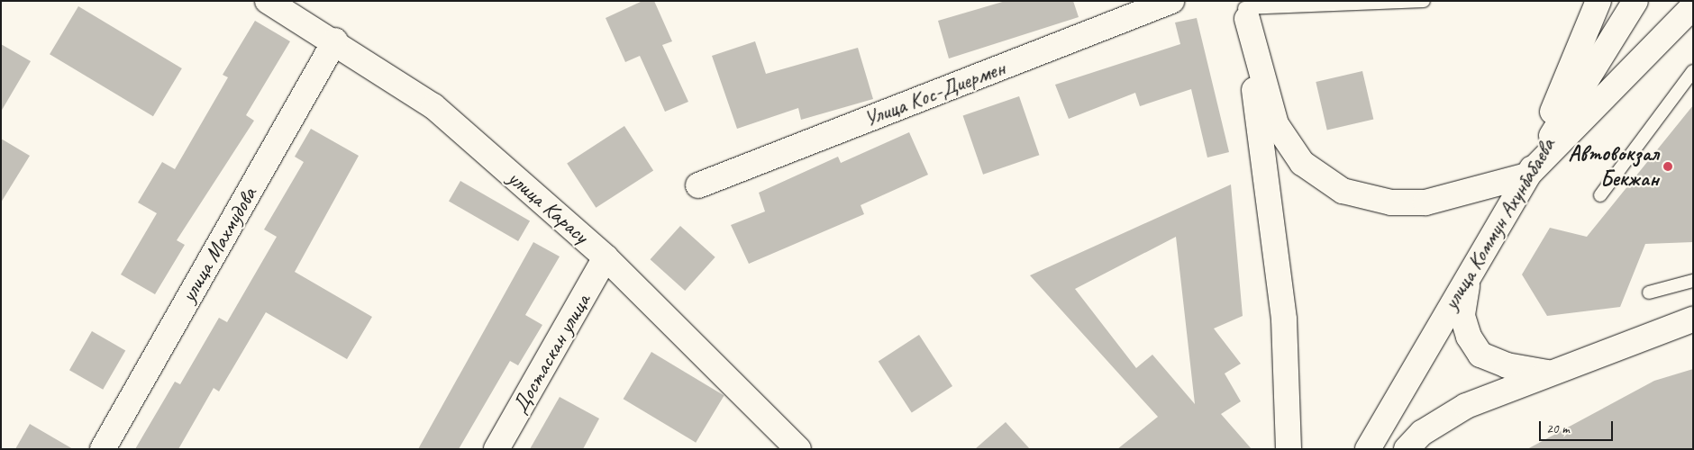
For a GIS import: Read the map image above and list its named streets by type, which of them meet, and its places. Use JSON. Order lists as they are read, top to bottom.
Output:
{
  "streets": {
    "main road": [
      "Улица Кос-Диермен",
      "улица Карасу",
      "улица Коммун Ахунбабаева",
      "улица Махмудова",
      "Достаскан улица"
    ]
  },
  "crossings": [
    ["улица Карасу", "улица Махмудова"],
    ["улица Карасу", "Достаскан улица"]
  ],
  "places": ["Автовокзал Бекжан"],
  "scale_bar": "20 m"
}
